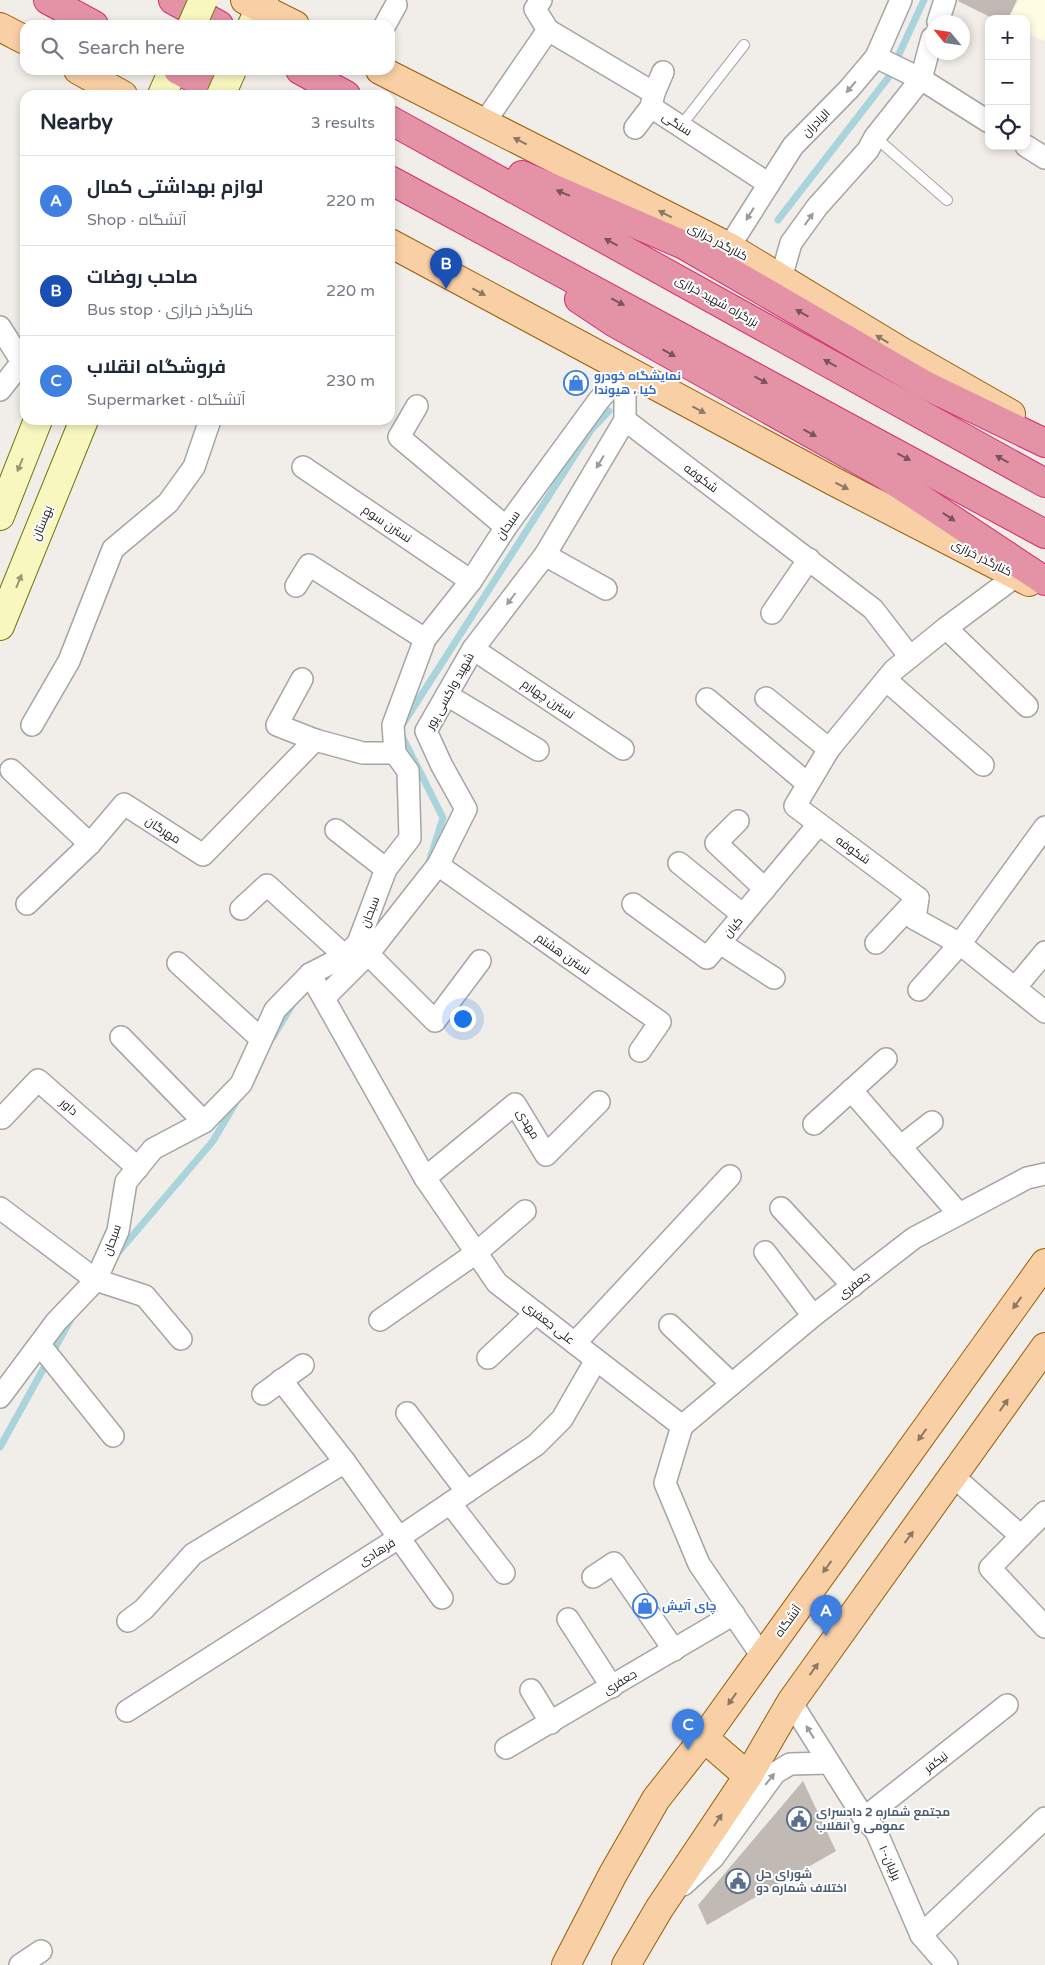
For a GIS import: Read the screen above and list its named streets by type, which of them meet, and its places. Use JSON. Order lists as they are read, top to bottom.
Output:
{
  "streets": {
    "highway": ["بزرگراه شهید خرازی"],
    "main road": ["کنارگذر خرازی", "بهستان", "آتشگاه"],
    "street": [
      "الیادران",
      "سنگی",
      "شکوفه",
      "نسترن سوم",
      "سبحان",
      "شهید واکسی پور",
      "نسترن چهارم",
      "مهرگان",
      "کیان",
      "نسترن هشتم",
      "داور",
      "مهدی",
      "جعفری",
      "علی جعفری",
      "فرهادی",
      "نیکفر",
      "۱۰-برلیان"
    ]
  },
  "crossings": [
    ["الیادران", "سنگی"],
    ["الیادران", "کنارگذر خرازی"],
    ["کنارگذر خرازی", "شکوفه"],
    ["کنارگذر خرازی", "سبحان"],
    ["کنارگذر خرازی", "شهید واکسی پور"],
    ["شکوفه", "شهید واکسی پور"],
    ["شکوفه", "کیان"],
    ["نسترن سوم", "سبحان"],
    ["سبحان", "شهید واکسی پور"],
    ["سبحان", "داور"],
    ["سبحان", "علی جعفری"],
    ["شهید واکسی پور", "نسترن چهارم"],
    ["شهید واکسی پور", "نسترن هشتم"],
    ["شهید واکسی پور", "علی جعفری"],
    ["مهدی", "علی جعفری"],
    ["جعفری", "علی جعفری"],
    ["علی جعفری", "فرهادی"],
    ["نیکفر", "۱۰-برلیان"]
  ],
  "one_way": ["شهید واکسی پور"],
  "places": {
    "shop": ["نمایشگاه خودرو کیا ، هیوندا", "چای آتیش"],
    "public building": ["مجتمع شماره 2 دادسرای عمومی و انقلاب", "شورای حل اختلاف شماره دو"]
  },
  "north": "top left",
  "page": {
    "map_buttons": ["+", "−"],
    "search": "Search here",
    "heading": ["Nearby", "3 results"],
    "list": [
      {
        "mark": "A",
        "name": "لوازم بهداشتی کمال",
        "note": "Shop · آتشگاه",
        "value": "220 m"
      },
      {
        "mark": "B",
        "name": "صاحب روضات",
        "note": "Bus stop · کنارگذر خرازی",
        "value": "220 m"
      },
      {
        "mark": "C",
        "name": "فروشگاه انقلاب",
        "note": "Supermarket · آتشگاه",
        "value": "230 m"
      }
    ],
    "pins": ["B", "A", "C"]
  }
}
